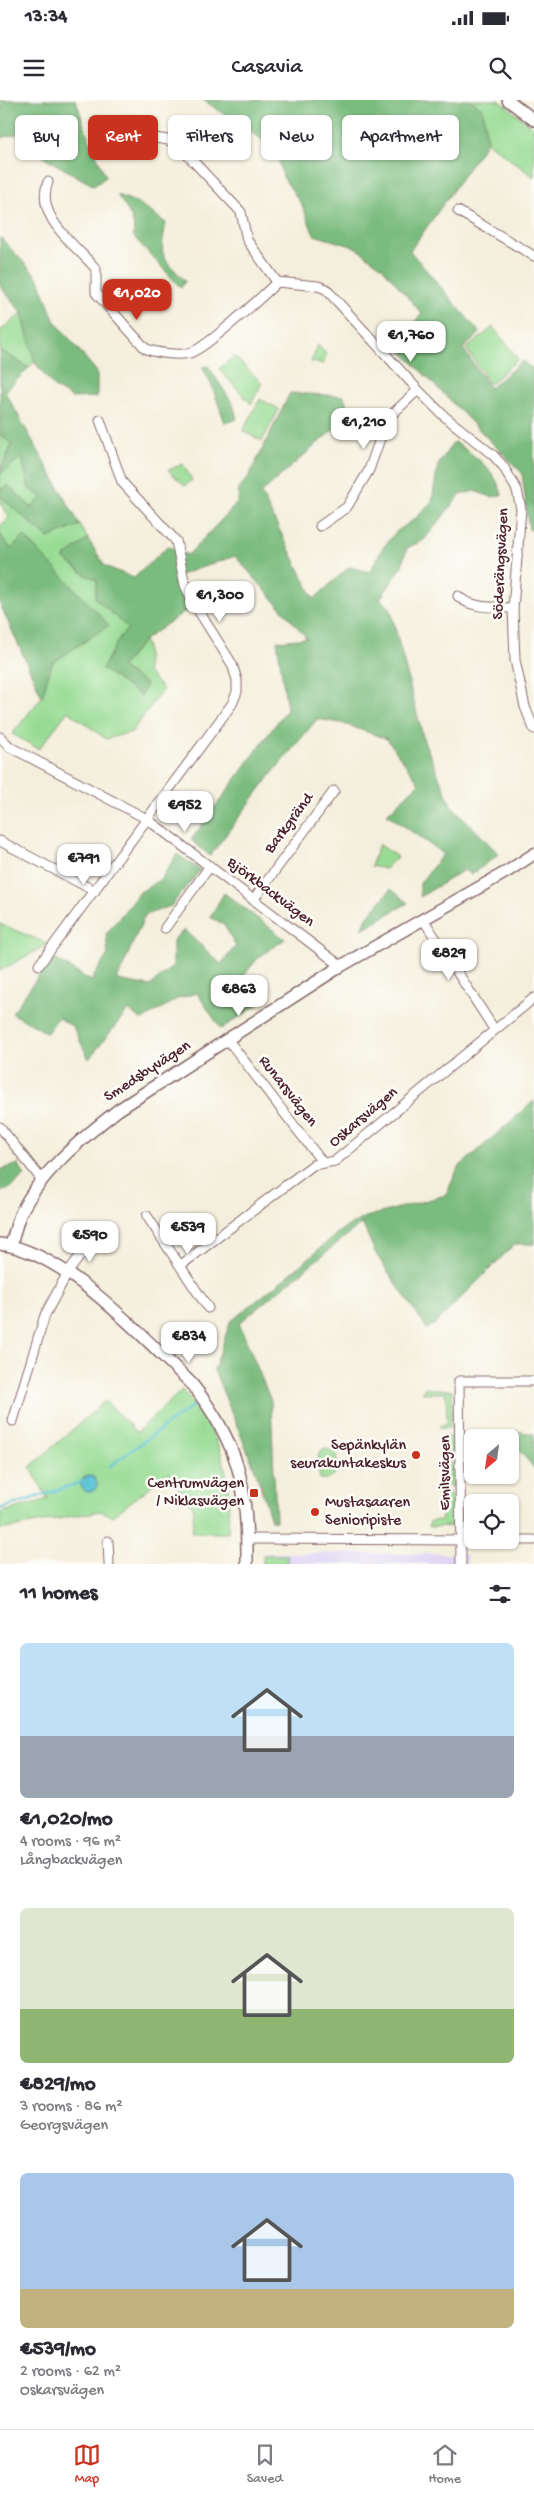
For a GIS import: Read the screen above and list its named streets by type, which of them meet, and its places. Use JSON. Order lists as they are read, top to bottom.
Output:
{
  "streets": {
    "main road": ["Smedsbyvägen"],
    "street": [
      "Söderängsvägen",
      "Barkgränd",
      "Björkbackvägen",
      "Runarsvägen",
      "Oskarsvägen",
      "Emilsvägen"
    ]
  },
  "crossings": [
    ["Barkgränd", "Björkbackvägen"],
    ["Björkbackvägen", "Smedsbyvägen"],
    ["Smedsbyvägen", "Runarsvägen"],
    ["Runarsvägen", "Oskarsvägen"]
  ],
  "places": {
    "other": ["Sepänkylän seurakuntakeskus", "Mustasaaren Senioripiste"],
    "transit": ["Centrumvägen / Niklasvägen"]
  },
  "north": "bottom left",
  "page": {
    "status": "13:34",
    "header": "Casavia",
    "chip": [
      "Buy",
      "Rent",
      "Filters",
      "New",
      "Apartment"
    ],
    "price": [
      "€1,020",
      "€1,760",
      "€1,210",
      "€1,300",
      "€952",
      "€791",
      "€829",
      "€863",
      "€539",
      "€590",
      "€834"
    ],
    "heading": "11 homes",
    "list": [
      {
        "name": "€1,020/mo",
        "note": "4 rooms · 96 m² · Långbackvägen"
      },
      {
        "name": "€829/mo",
        "note": "3 rooms · 86 m² · Georgsvägen"
      },
      {
        "name": "€539/mo",
        "note": "2 rooms · 62 m² · Oskarsvägen"
      }
    ],
    "tabs": ["Map", "Saved", "Home"]
  }
}
